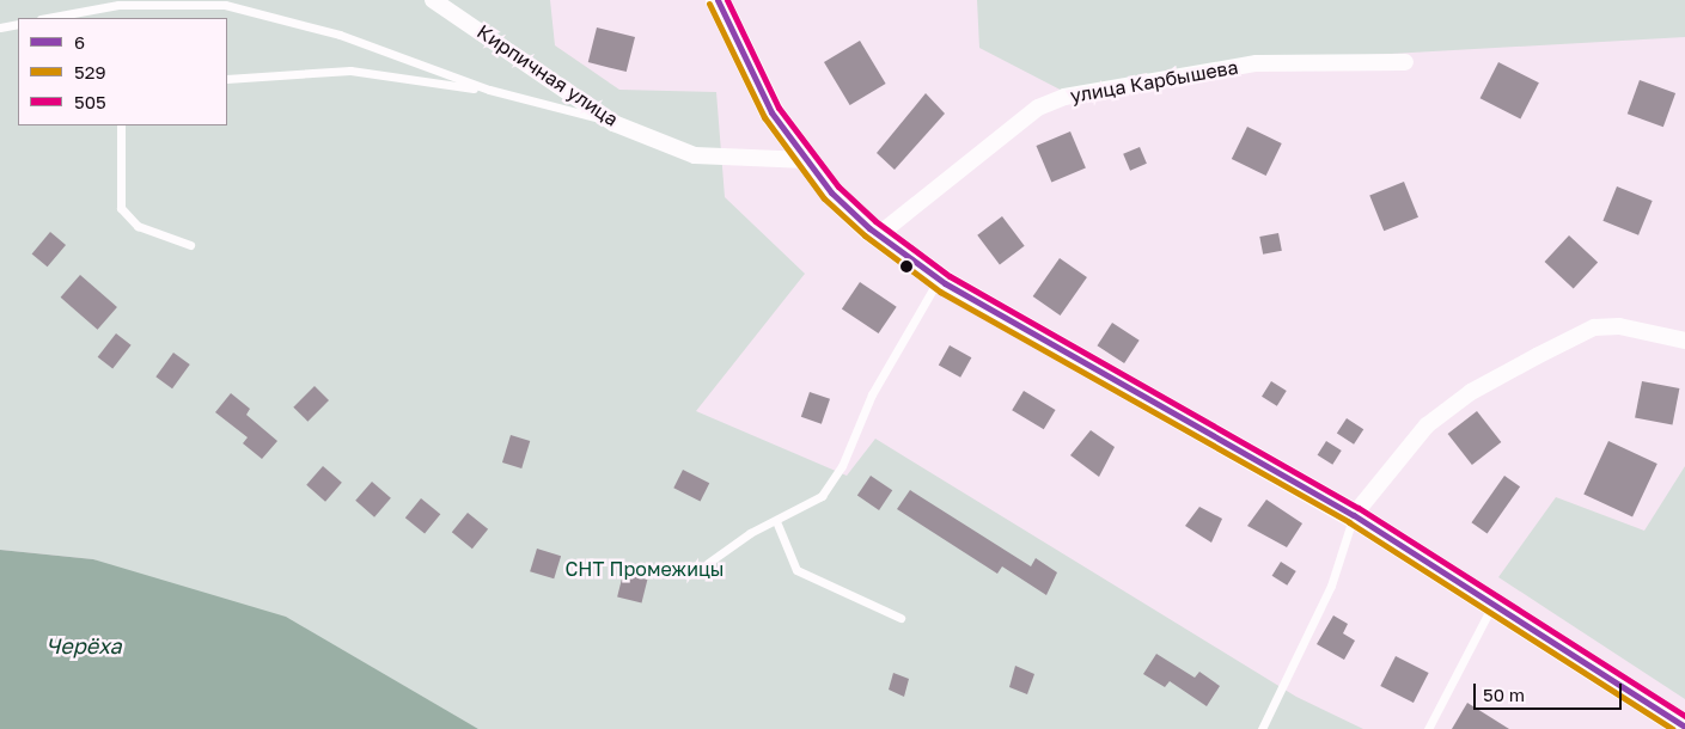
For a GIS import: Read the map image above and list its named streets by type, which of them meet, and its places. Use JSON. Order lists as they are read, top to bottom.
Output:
{
  "streets": {
    "street": ["Кирпичная улица", "улица Карбышева"]
  },
  "water": ["Черёха"],
  "parks": ["СНТ Промежицы"],
  "lines": ["transit line 6", "transit line 505", "transit line 529"],
  "legend": ["6", "529", "505"],
  "scale_bar": "50 m"
}
